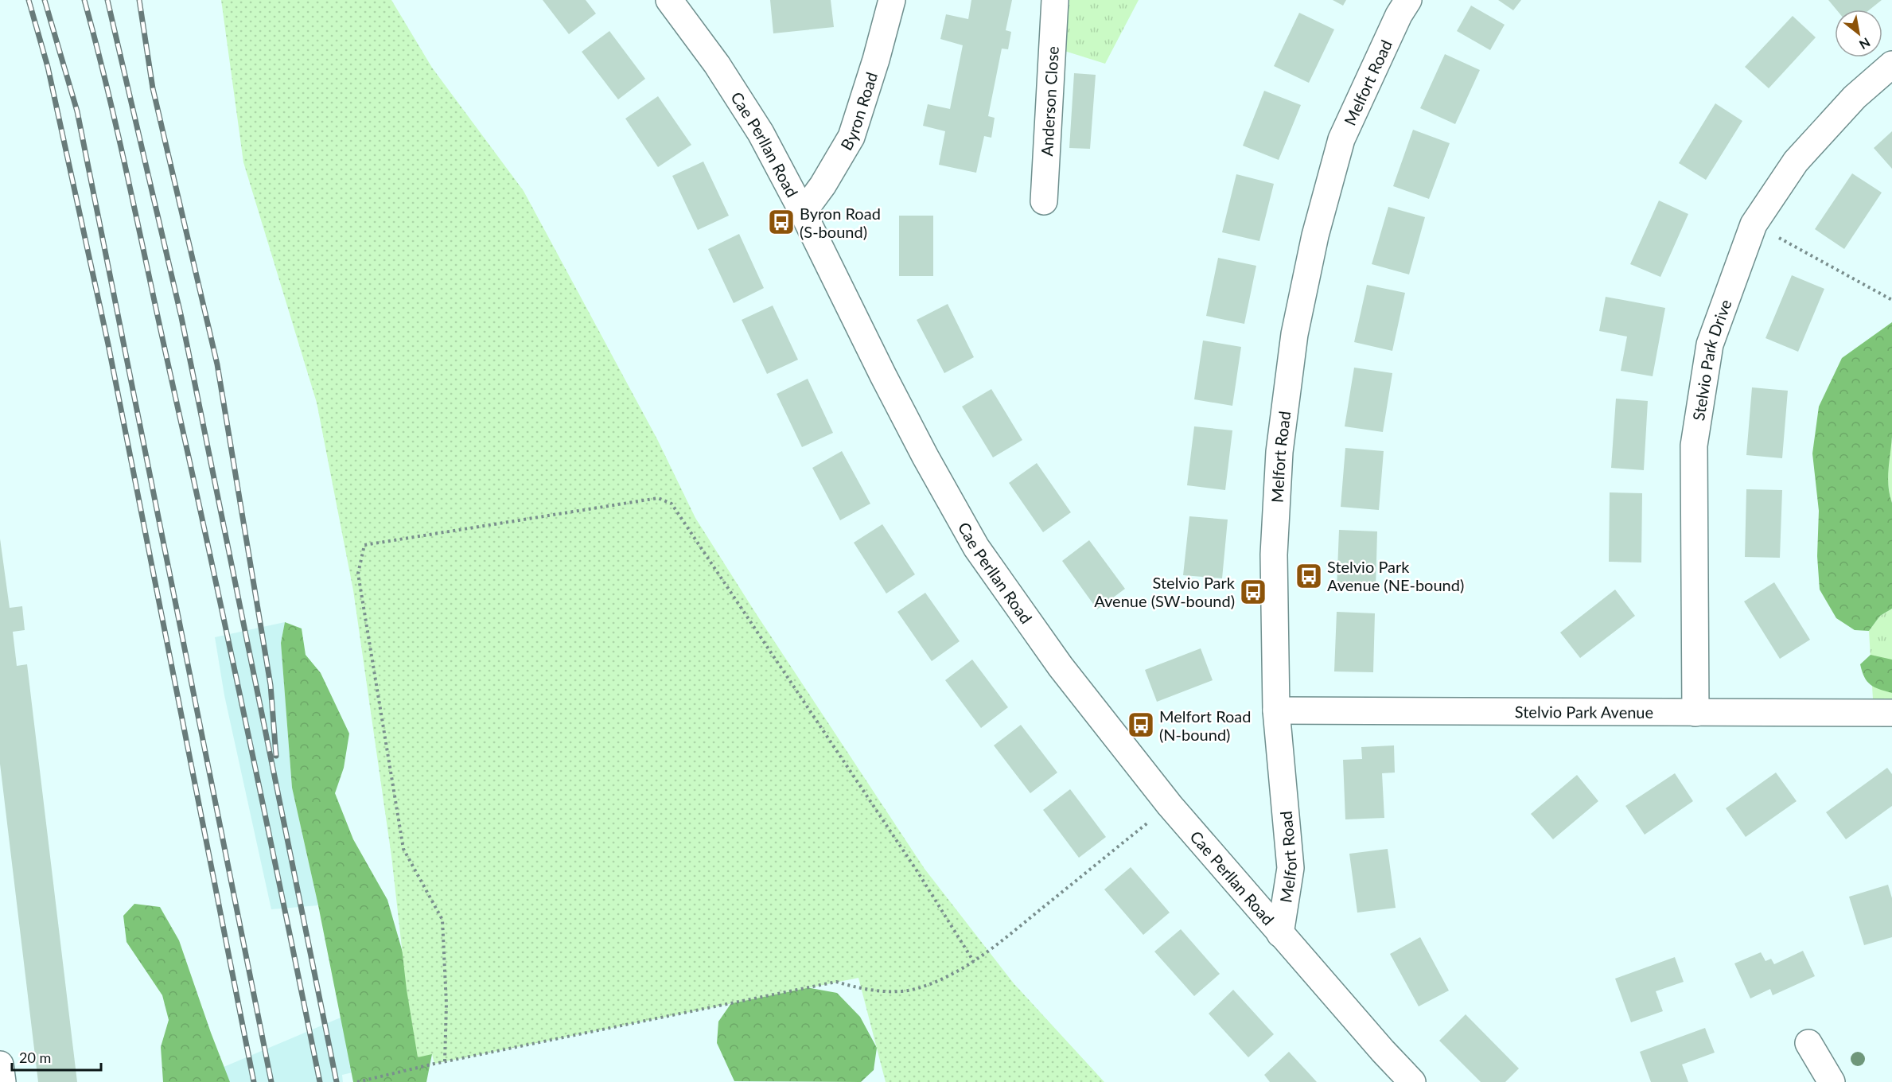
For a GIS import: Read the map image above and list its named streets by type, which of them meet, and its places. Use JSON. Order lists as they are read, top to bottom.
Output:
{
  "streets": {
    "street": [
      "Melfort Road",
      "Anderson Close",
      "Byron Road",
      "Cae Perllan Road",
      "Stelvio Park Drive",
      "Stelvio Park Avenue"
    ]
  },
  "crossings": [
    ["Melfort Road", "Cae Perllan Road"],
    ["Melfort Road", "Stelvio Park Avenue"],
    ["Byron Road", "Cae Perllan Road"],
    ["Stelvio Park Drive", "Stelvio Park Avenue"]
  ],
  "places": {
    "bus stop": [
      "Byron Road (S-bound)",
      "Stelvio Park Avenue (NE-bound)",
      "Stelvio Park Avenue (SW-bound)",
      "Melfort Road (N-bound)"
    ]
  },
  "scale_bar": "20 m",
  "north": "bottom right"
}
